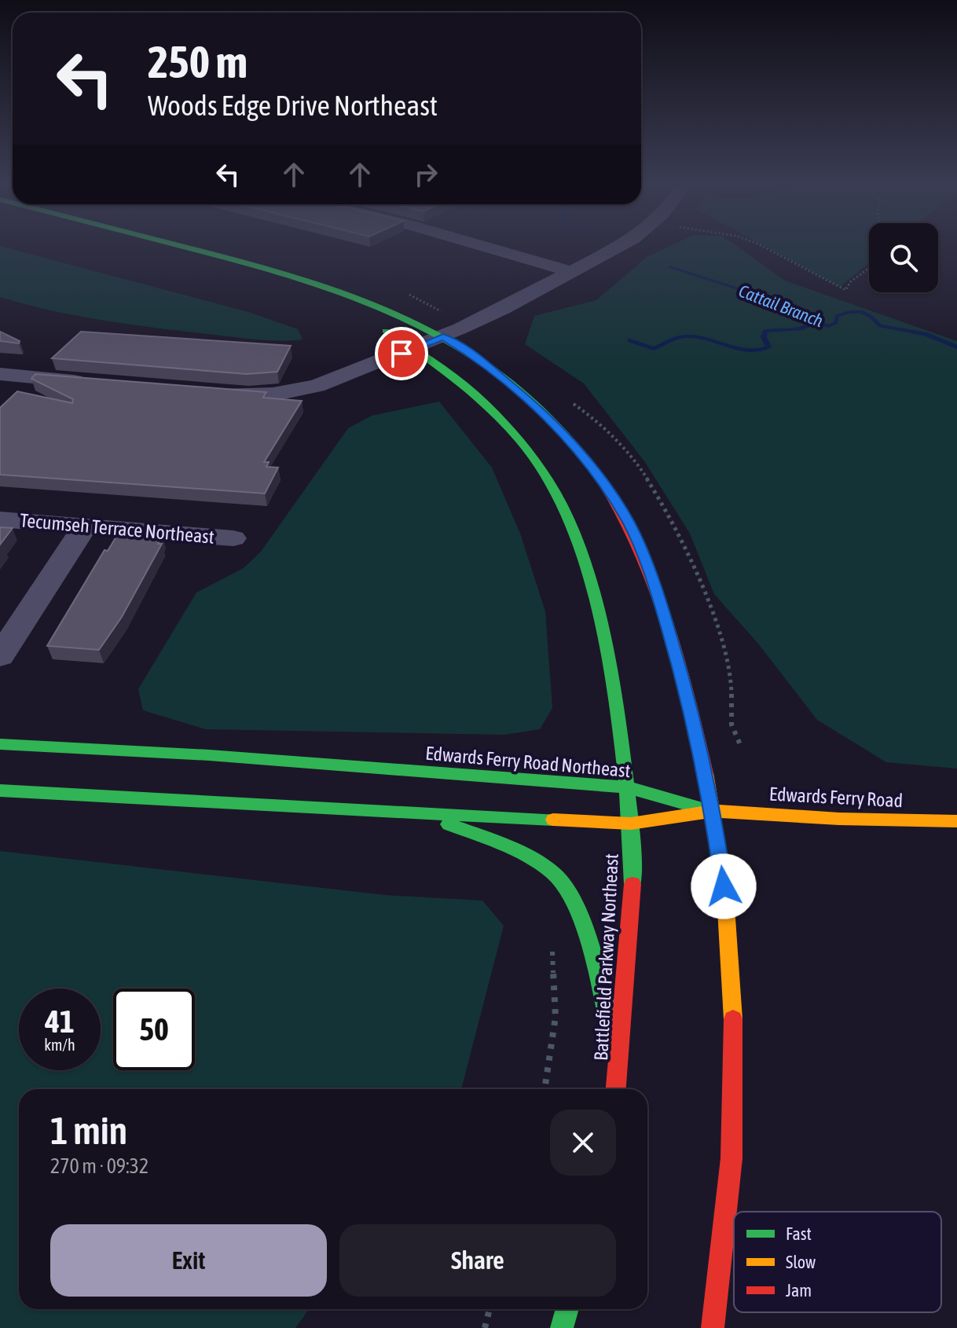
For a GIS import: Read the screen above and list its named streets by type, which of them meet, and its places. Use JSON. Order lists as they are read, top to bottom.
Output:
{
  "streets": {
    "main road": ["Edwards Ferry Road Northeast", "Edwards Ferry Road", "Battlefield Parkway Northeast"],
    "street": ["Tecumseh Terrace Northeast"]
  },
  "crossings": [
    ["Edwards Ferry Road Northeast", "Edwards Ferry Road"],
    ["Edwards Ferry Road Northeast", "Battlefield Parkway Northeast"]
  ],
  "water": ["Cattail Branch"],
  "legend": ["Fast", "Slow", "Jam"],
  "page": {
    "turn": ["250 m", "Woods Edge Drive Northeast"],
    "speed": "41 km/h",
    "limit": "50",
    "heading": ["1 min", "270 m · 09:32"],
    "buttons": ["Exit", "Share"]
  }
}
